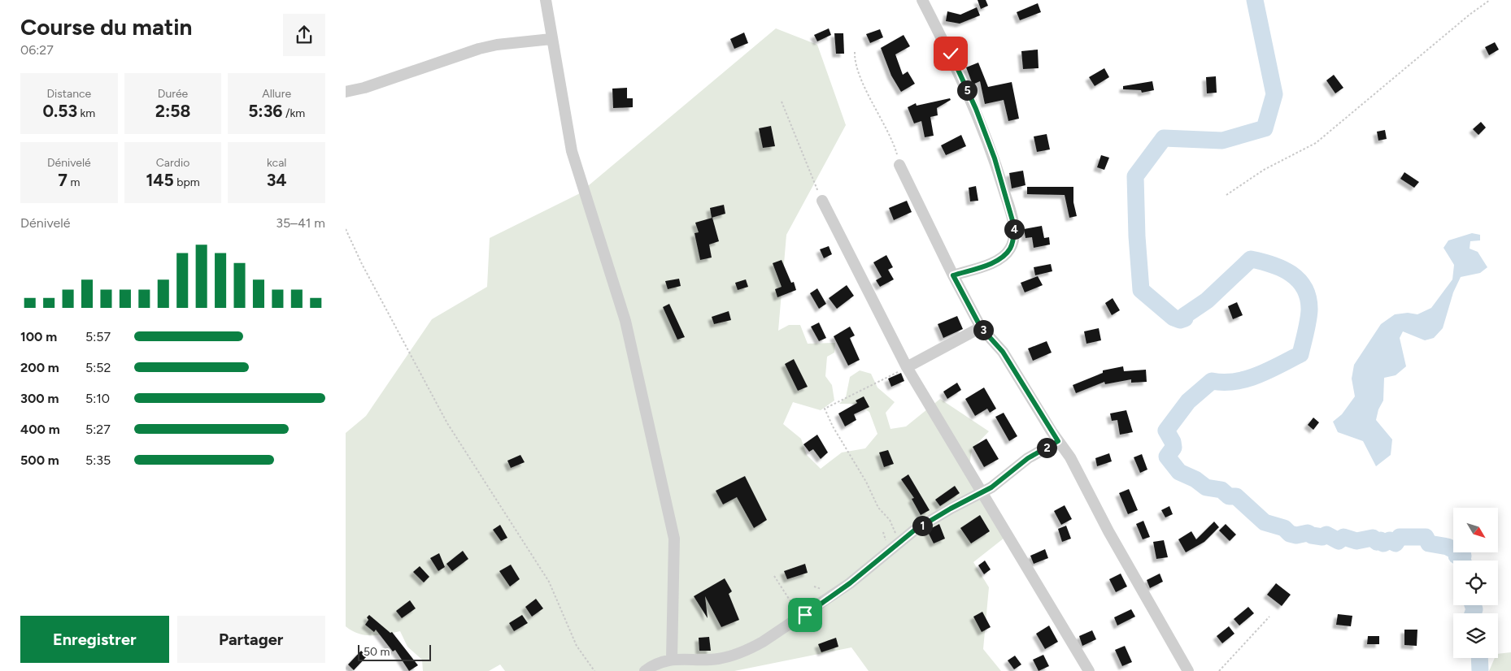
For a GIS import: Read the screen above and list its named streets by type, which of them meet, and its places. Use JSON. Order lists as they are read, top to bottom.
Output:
{
  "scale_bar": "50 m",
  "north": "bottom right",
  "page": {
    "heading": ["Course du matin", "06:27"],
    "stats": [
      ["Distance", "0.53 km"],
      ["Durée", "2:58"],
      ["Allure", "5:36 /km"],
      ["Dénivelé", "7 m"],
      ["Cardio", "145 bpm"],
      ["kcal", "34"]
    ],
    "pins": [
      "5",
      "4",
      "3",
      "2",
      "1"
    ],
    "chart": ["Dénivelé", "35–41 m"],
    "list": [
      {
        "name": "100 m",
        "note": "5:57"
      },
      {
        "name": "200 m",
        "note": "5:52"
      },
      {
        "name": "300 m",
        "note": "5:10"
      },
      {
        "name": "400 m",
        "note": "5:27"
      },
      {
        "name": "500 m",
        "note": "5:35"
      }
    ],
    "buttons": ["Enregistrer", "Partager"],
    "scale": "50 m"
  }
}
